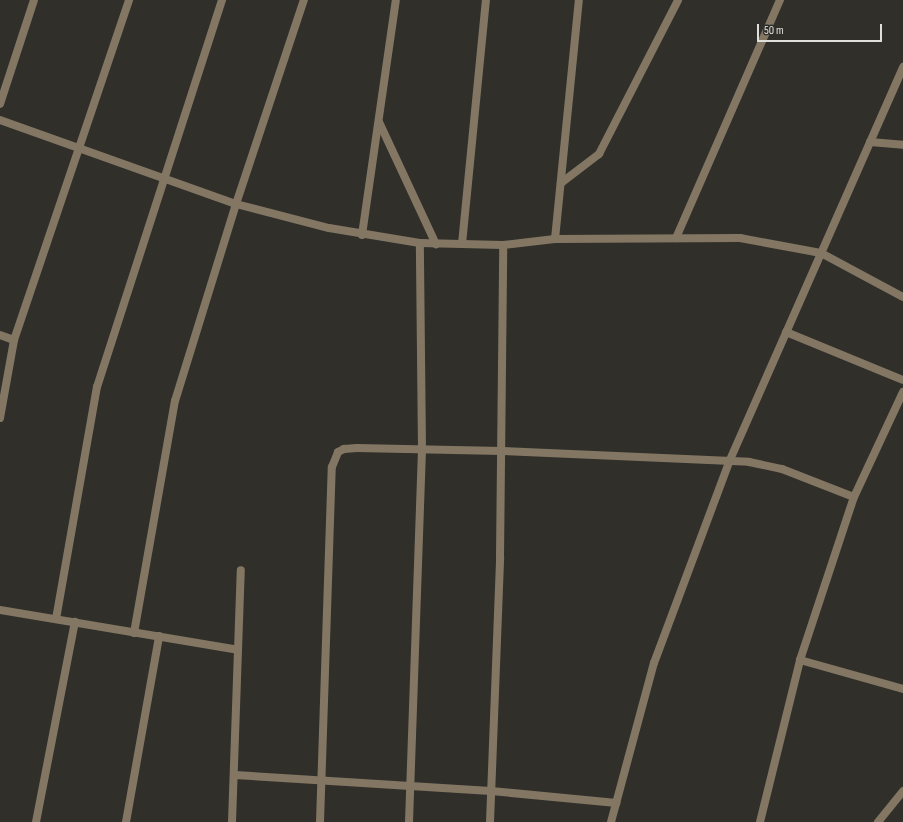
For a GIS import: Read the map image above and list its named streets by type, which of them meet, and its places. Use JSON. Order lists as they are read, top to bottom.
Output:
{
  "scale_bar": "50 m"
}
